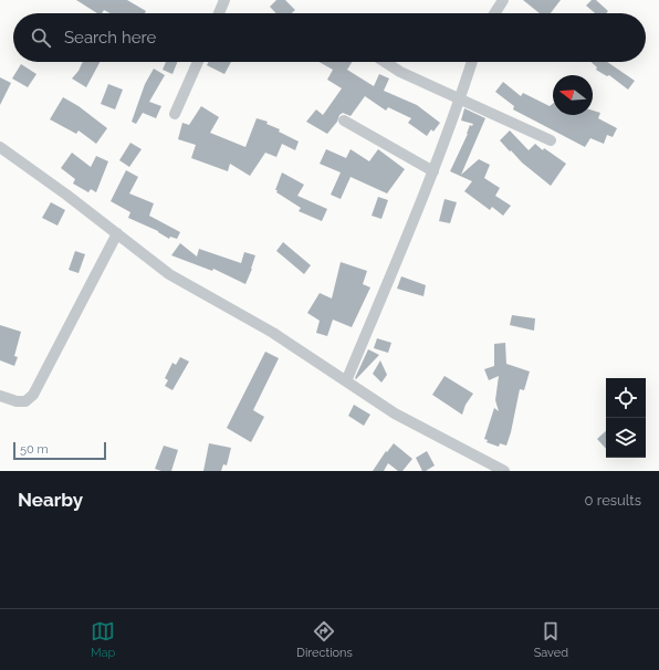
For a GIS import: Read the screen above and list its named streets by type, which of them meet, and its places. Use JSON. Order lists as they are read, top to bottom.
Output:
{
  "scale_bar": "50 m",
  "north": "left",
  "page": {
    "search": "Search here",
    "scale": "50 m",
    "heading": ["Nearby", "0 results"],
    "nav": ["Map", "Directions", "Saved"]
  }
}
